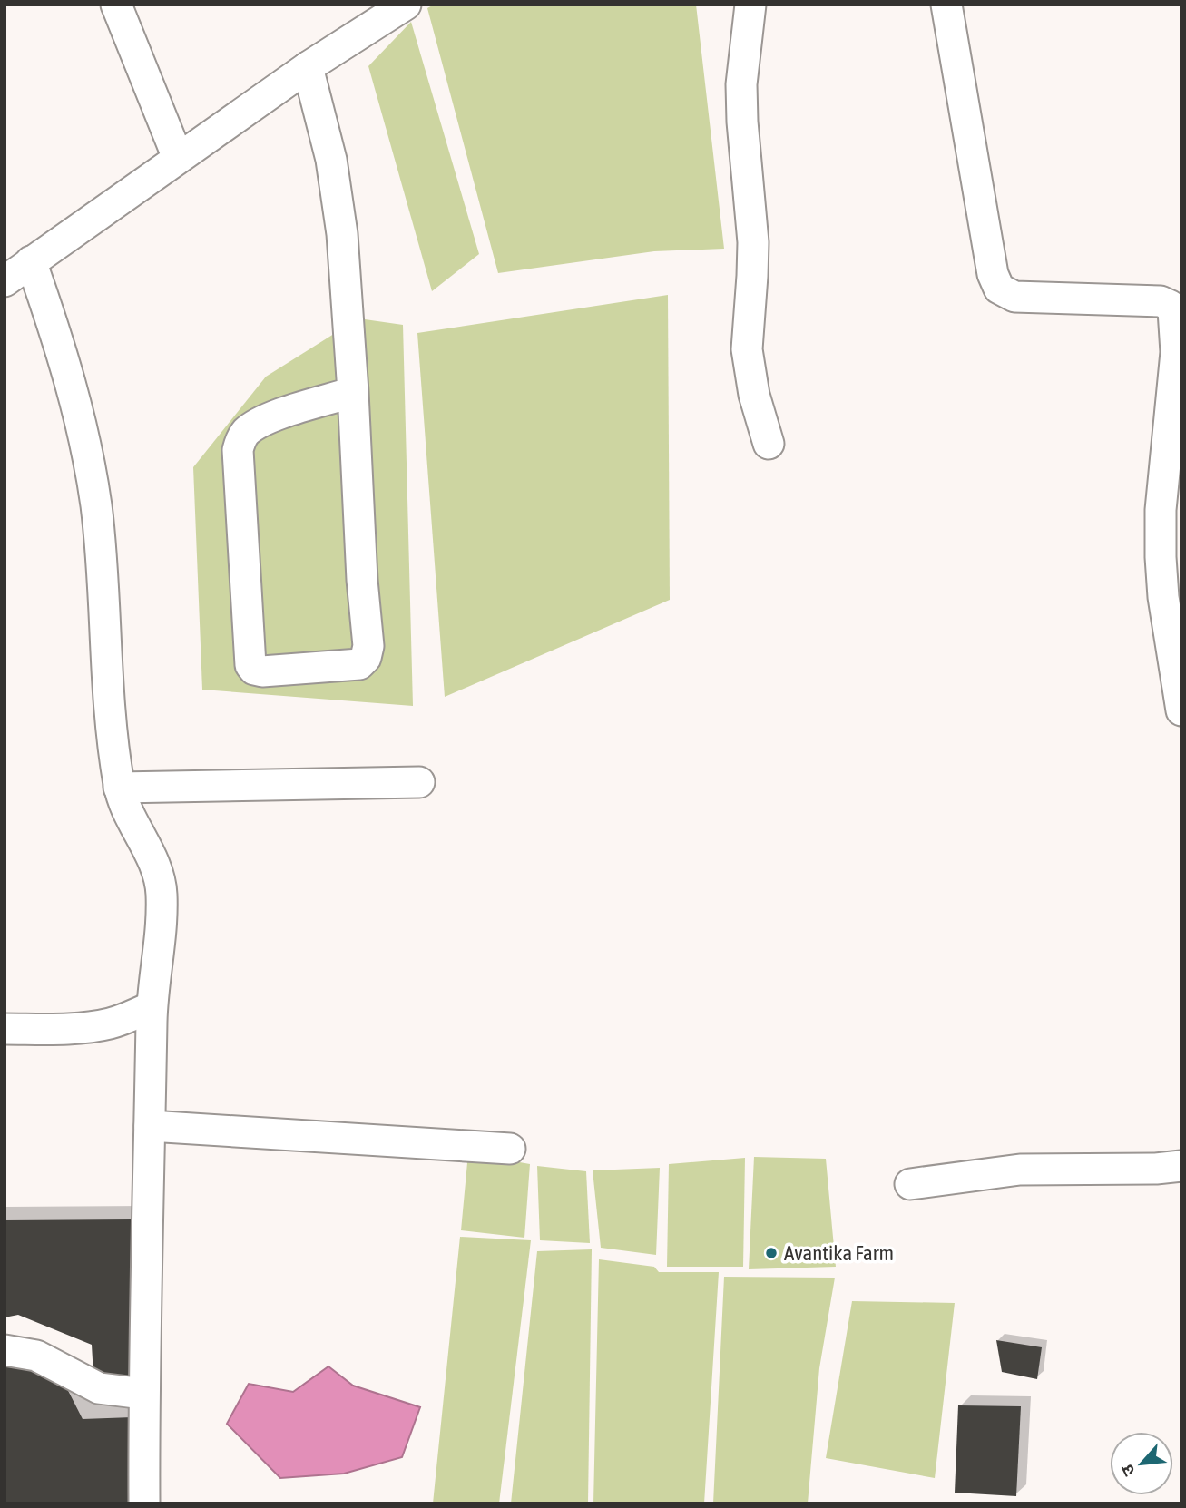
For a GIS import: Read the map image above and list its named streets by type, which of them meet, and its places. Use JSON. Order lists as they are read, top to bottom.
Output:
{
  "places": ["Avantika Farm"],
  "north": "bottom left"
}
